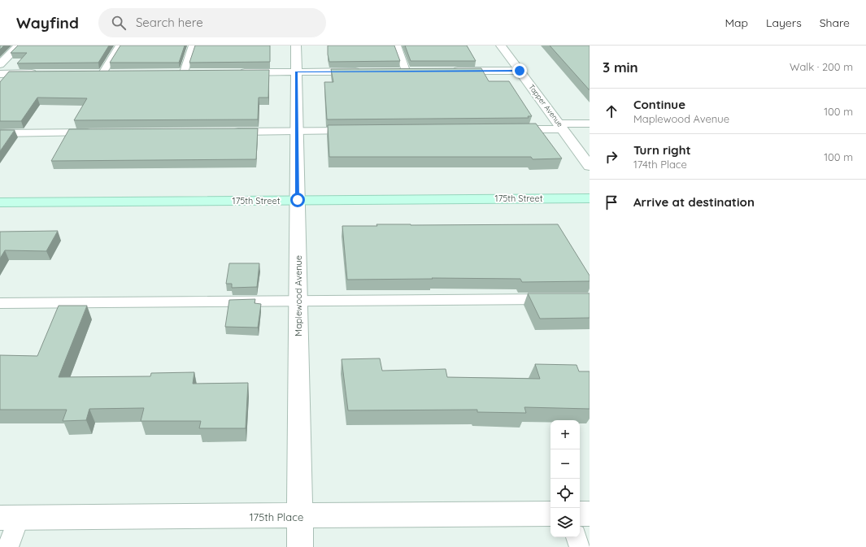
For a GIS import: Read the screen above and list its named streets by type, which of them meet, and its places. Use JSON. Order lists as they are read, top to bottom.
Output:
{
  "streets": {
    "street": [
      "Tapper Avenue",
      "175th Street",
      "Maplewood Avenue",
      "175th Place"
    ]
  },
  "crossings": [
    ["175th Street", "Maplewood Avenue"],
    ["Maplewood Avenue", "175th Place"]
  ],
  "page": {
    "header": "Wayfind",
    "search": "Search here",
    "nav": ["Map", "Layers", "Share"],
    "heading": ["3 min", "Walk · 200 m"],
    "list": [
      ["Continue", "Maplewood Avenue", "100 m"],
      ["Turn right", "174th Place", "100 m"],
      "Arrive at destination"
    ],
    "map_buttons": ["+", "−"]
  }
}
